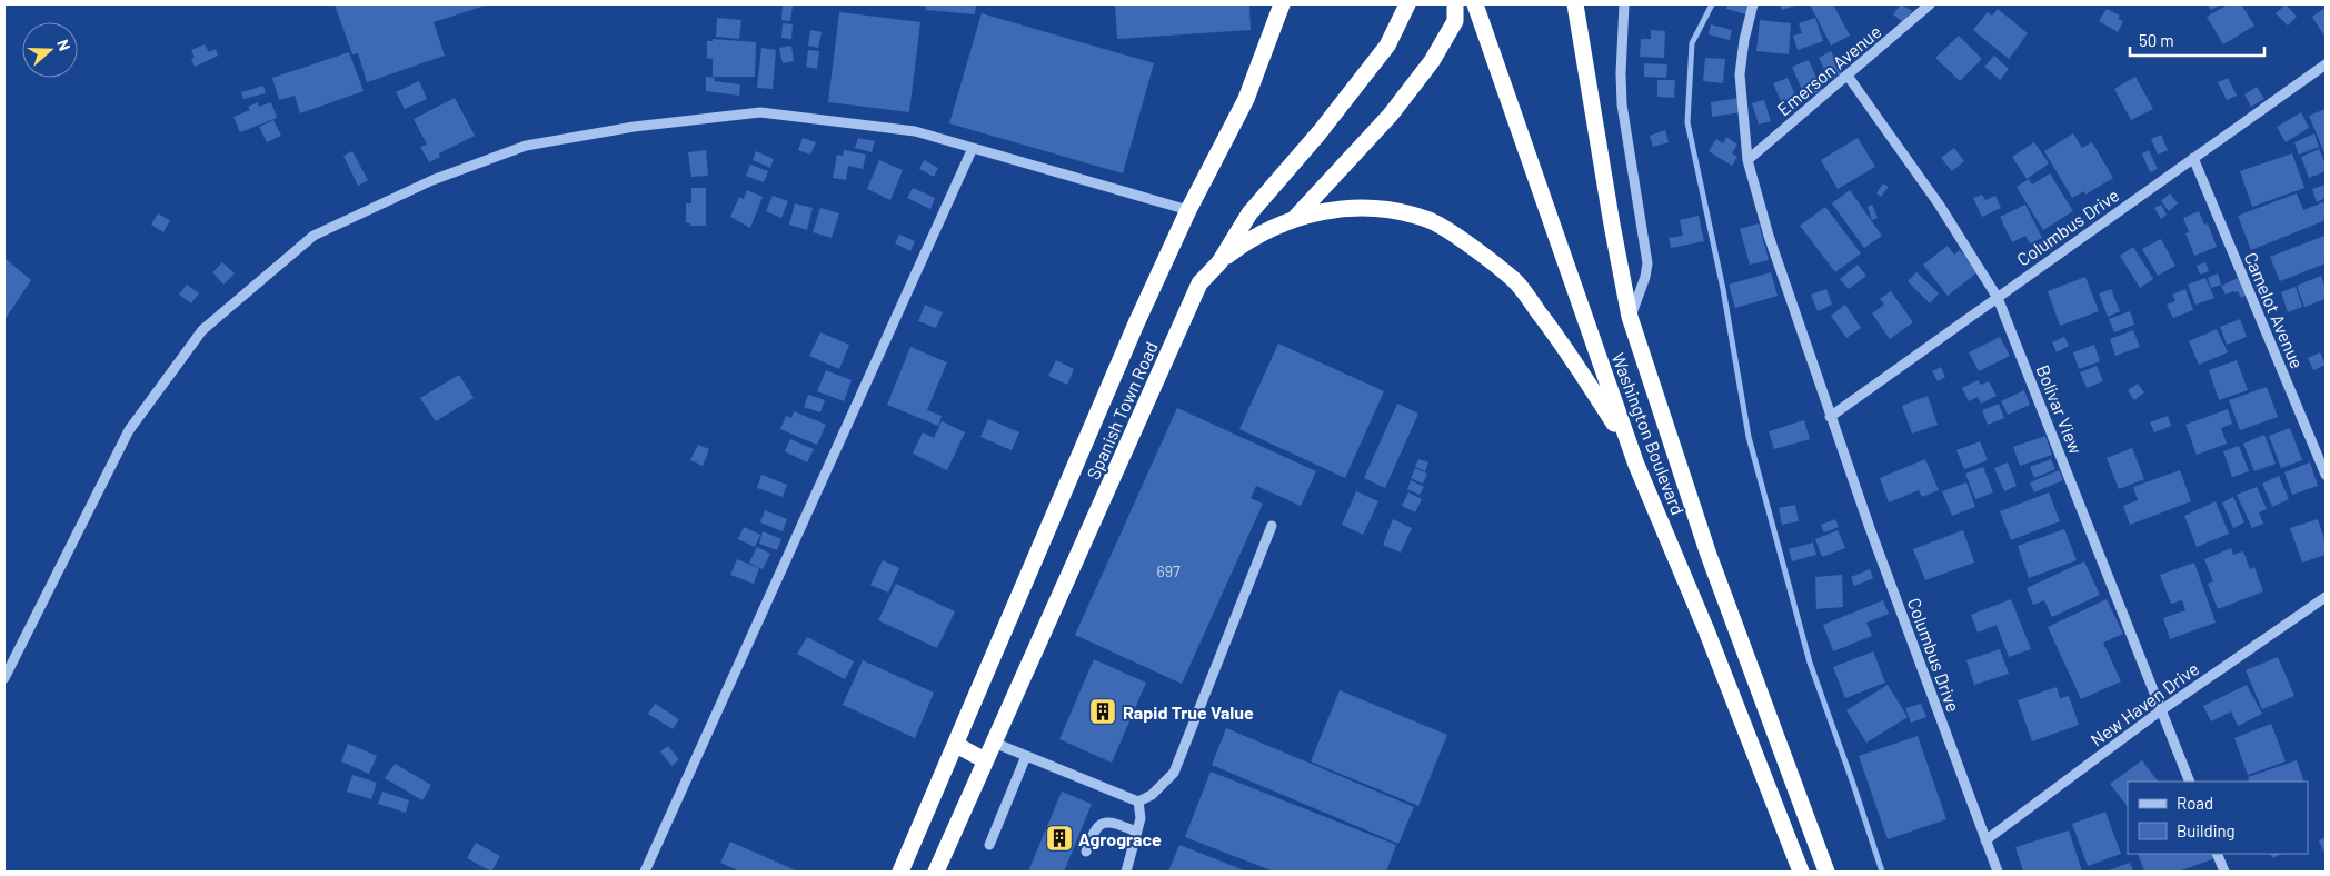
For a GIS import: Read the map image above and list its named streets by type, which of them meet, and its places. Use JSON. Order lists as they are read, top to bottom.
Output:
{
  "streets": {
    "highway": ["Spanish Town Road", "Washington Boulevard"],
    "street": [
      "Emerson Avenue",
      "Columbus Drive",
      "Camelot Avenue",
      "Bolivar View",
      "New Haven Drive"
    ]
  },
  "crossings": [
    ["Emerson Avenue", "Columbus Drive"],
    ["Emerson Avenue", "Bolivar View"],
    ["Columbus Drive", "Camelot Avenue"],
    ["Columbus Drive", "Bolivar View"],
    ["Columbus Drive", "New Haven Drive"],
    ["Bolivar View", "New Haven Drive"]
  ],
  "places": {
    "building": ["Rapid True Value", "Agrograce"]
  },
  "house_numbers": ["697"],
  "legend": ["Road", "Building"],
  "scale_bar": "50 m",
  "north": "right"
}
